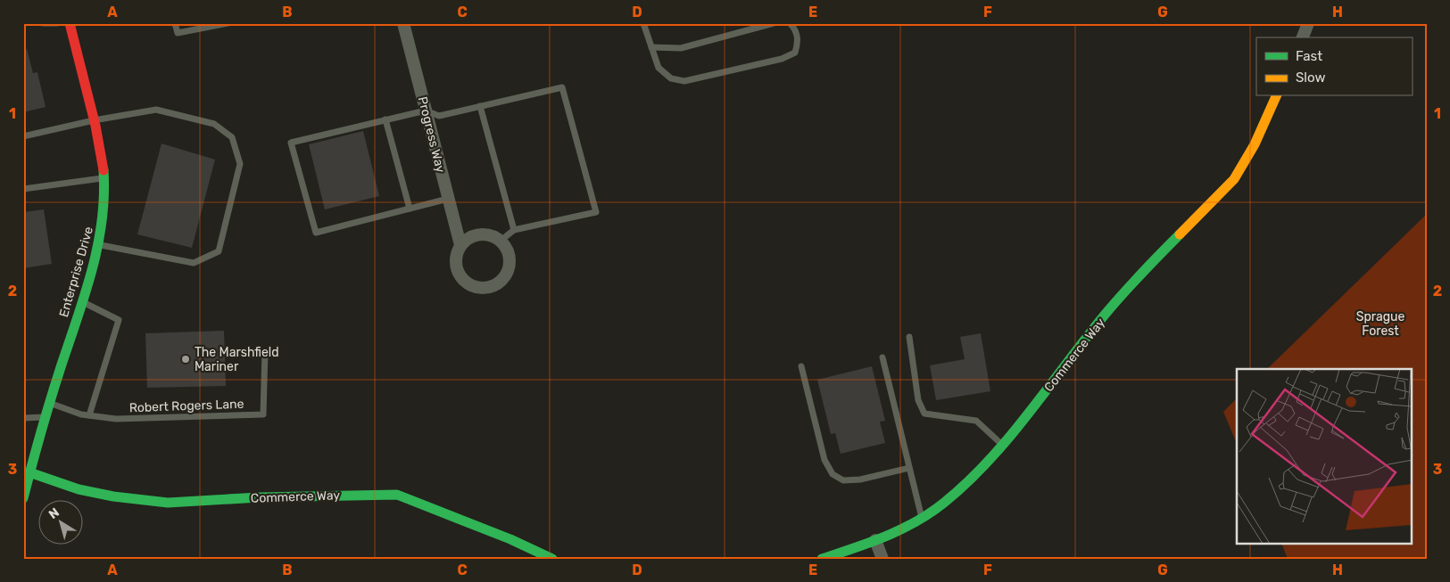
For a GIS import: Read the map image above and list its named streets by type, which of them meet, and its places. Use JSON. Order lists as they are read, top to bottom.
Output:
{
  "streets": {
    "street": ["Progress Way", "Enterprise Drive", "Commerce Way"],
    "lane": ["Robert Rogers Lane"]
  },
  "crossings": [
    ["Enterprise Drive", "Commerce Way"],
    ["Enterprise Drive", "Robert Rogers Lane"]
  ],
  "parks": ["Sprague Forest"],
  "places": ["The Marshfield Mariner"],
  "legend": ["Fast", "Slow"],
  "north": "top left",
  "grid": {
    "columns": [
      "A",
      "B",
      "C",
      "D",
      "E",
      "F",
      "G",
      "H"
    ],
    "rows": ["1", "2", "3"]
  }
}
